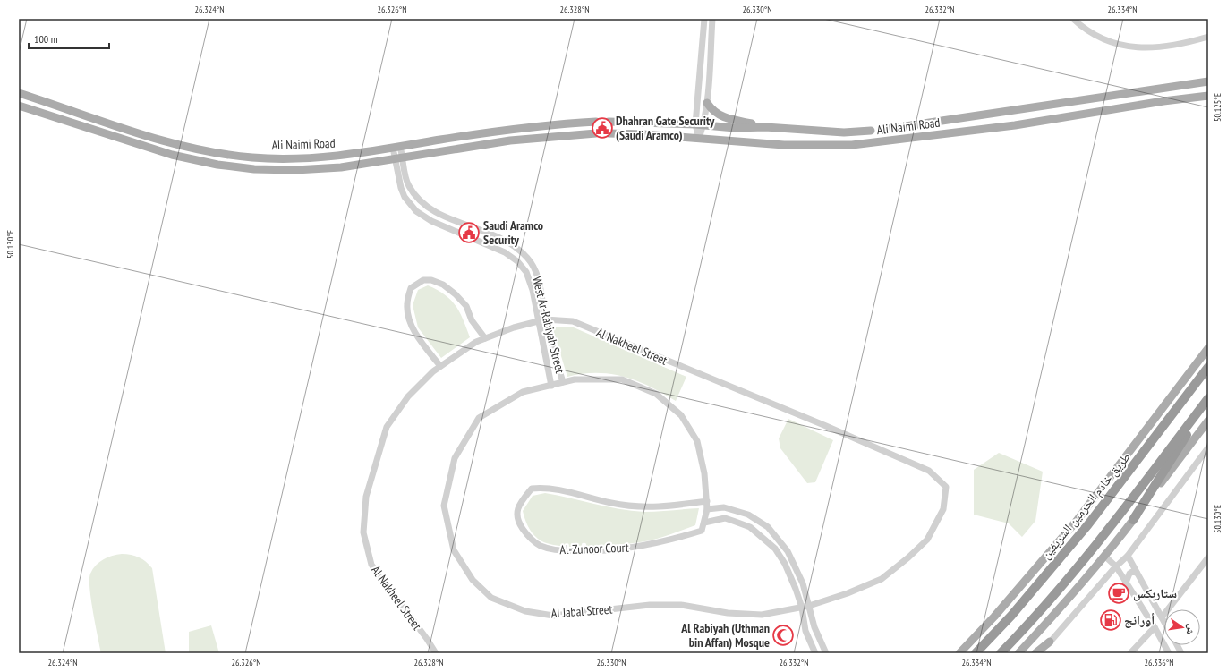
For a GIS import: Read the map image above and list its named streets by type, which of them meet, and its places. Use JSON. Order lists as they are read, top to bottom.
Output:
{
  "streets": {
    "highway": ["طريق خادم الحرمين الشريفين"],
    "main road": ["Ali Naimi Road"],
    "street": [
      "West Ar-Rabiyah Street",
      "Al Nakheel Street",
      "Al-Zuhoor Court",
      "Al Jabal Street"
    ]
  },
  "crossings": [
    ["Ali Naimi Road", "West Ar-Rabiyah Street"],
    ["West Ar-Rabiyah Street", "Al Nakheel Street"],
    ["West Ar-Rabiyah Street", "Al Jabal Street"],
    ["Al Nakheel Street", "Al Jabal Street"],
    ["Al-Zuhoor Court", "Al Jabal Street"]
  ],
  "places": {
    "public building": ["Dhahran Gate Security (Saudi Aramco)", "Saudi Aramco Security"],
    "cafe": ["ستاربكس"],
    "fuel station": ["أورانج"],
    "mosque": ["Al Rabiyah (Uthman bin Affan) Mosque"]
  },
  "scale_bar": "100 m",
  "north": "right",
  "coordinates": [
    "26.324°N",
    "26.326°N",
    "26.328°N",
    "26.330°N",
    "26.332°N",
    "26.334°N",
    "50.125°E",
    "50.130°E",
    "26.336°N"
  ]
}
